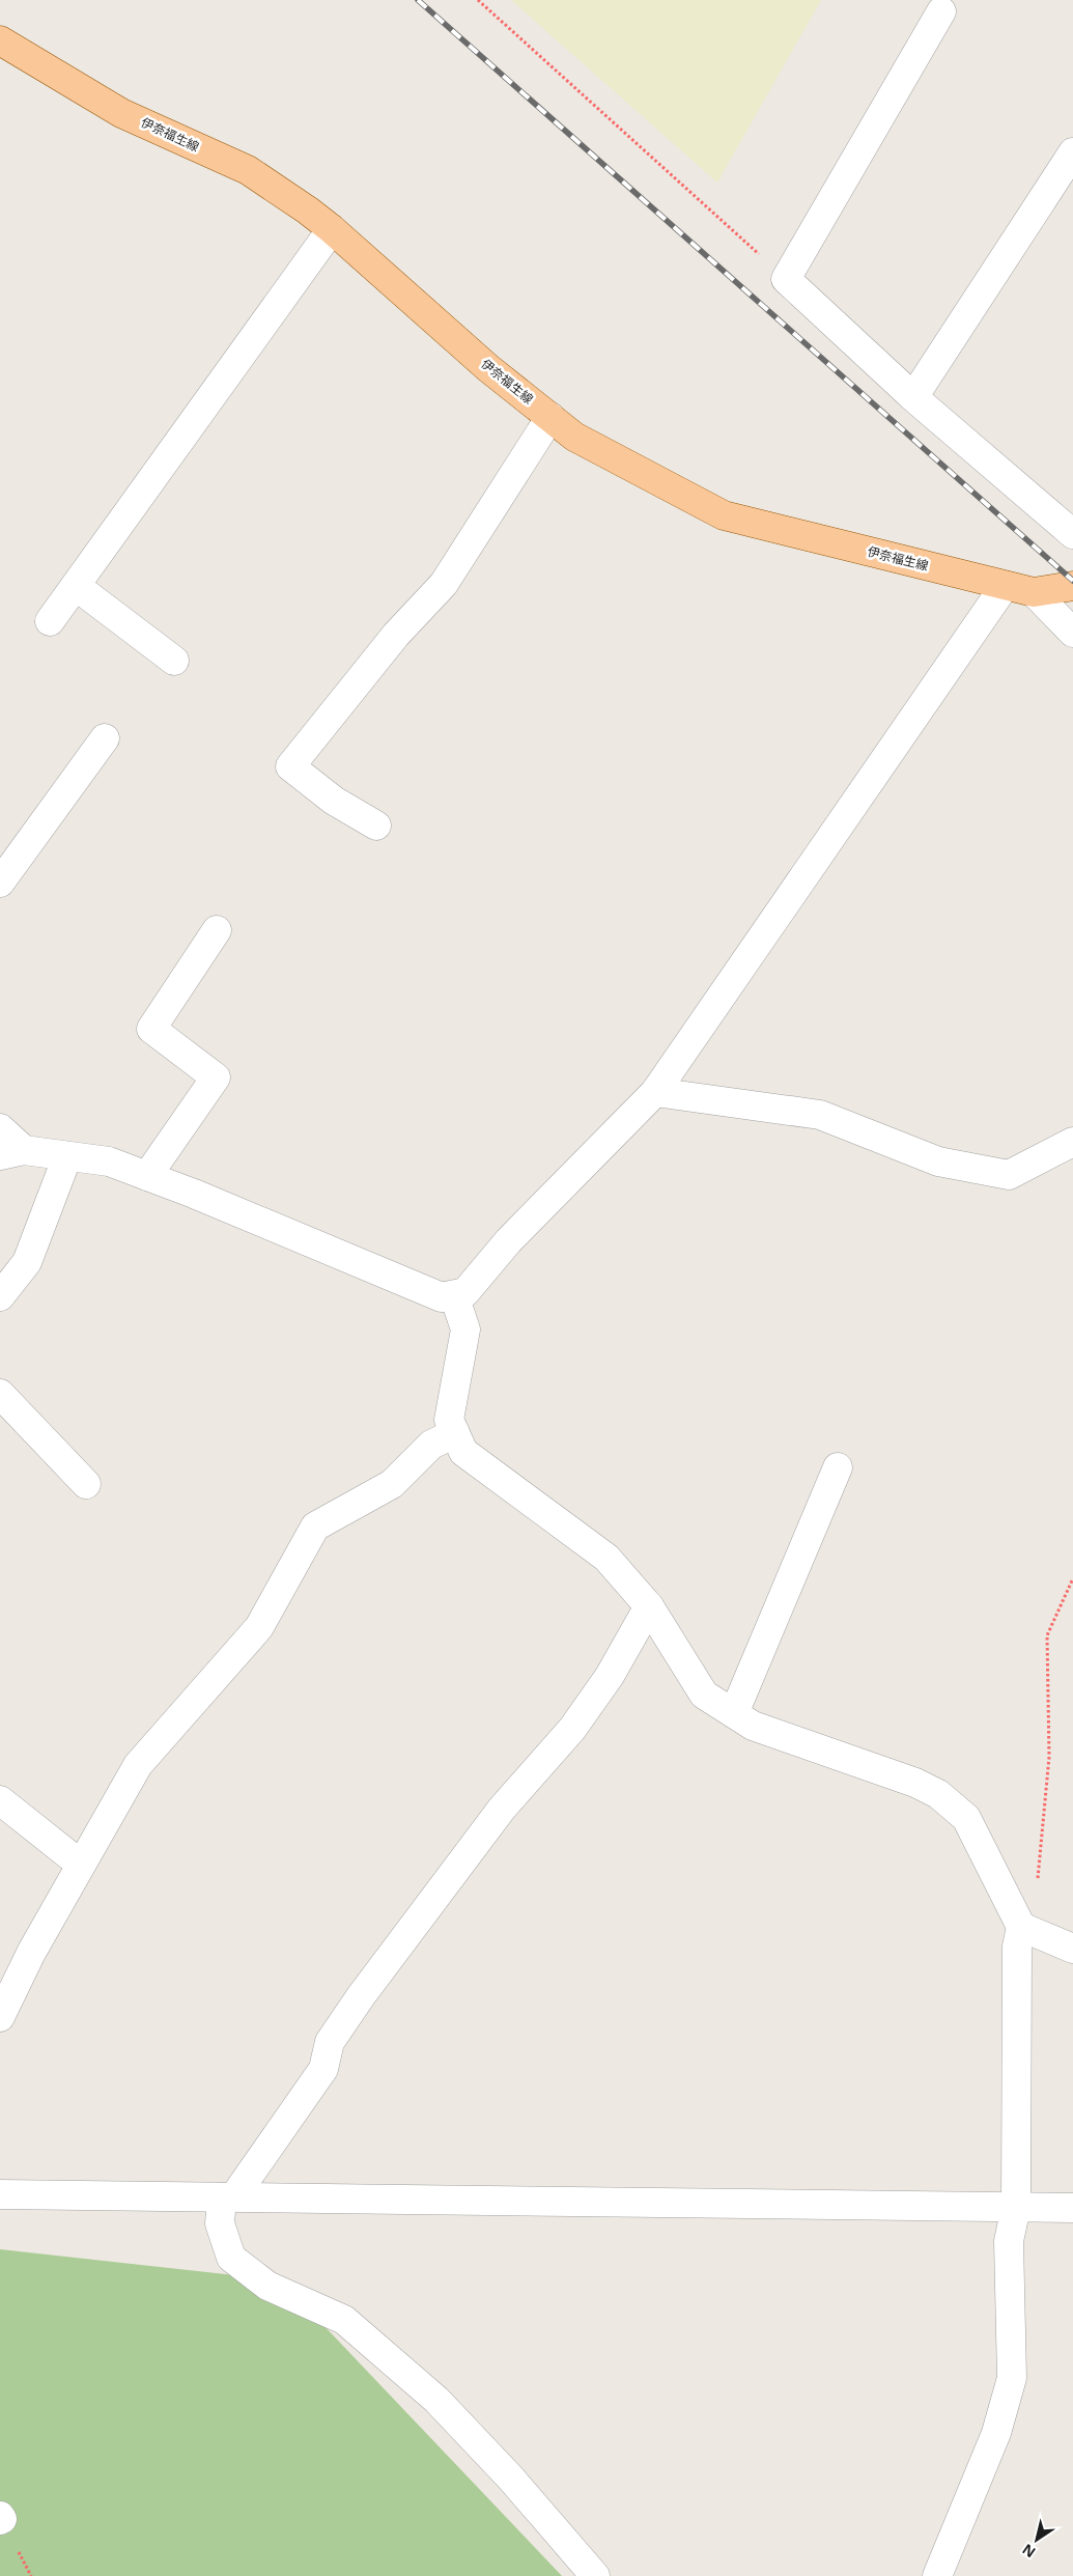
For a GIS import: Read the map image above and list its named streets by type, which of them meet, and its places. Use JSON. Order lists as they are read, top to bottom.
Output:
{
  "streets": {
    "main road": ["伊奈福生線"]
  },
  "north": "bottom left"
}
